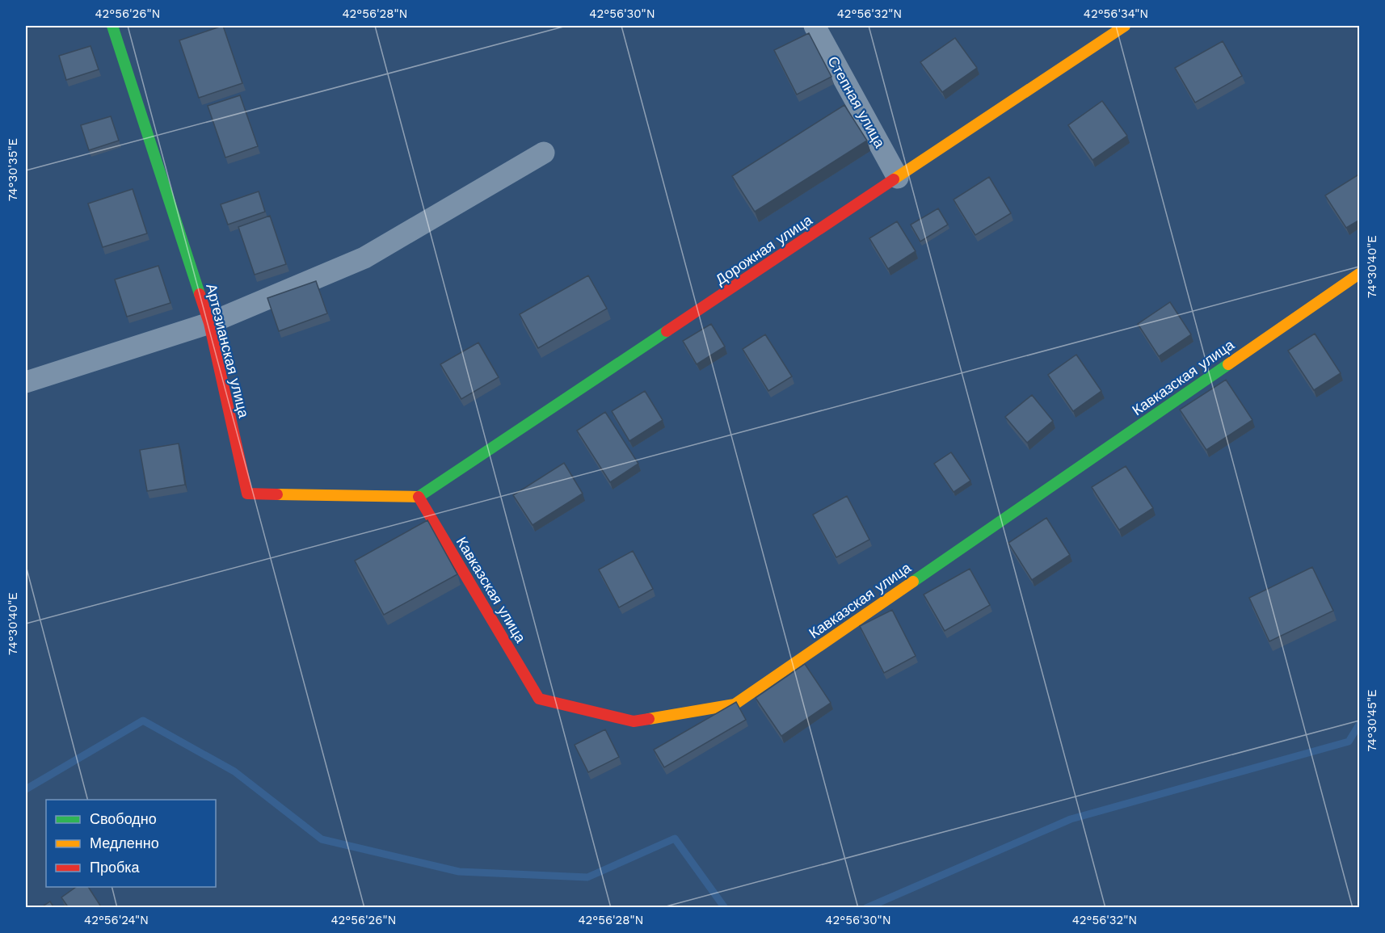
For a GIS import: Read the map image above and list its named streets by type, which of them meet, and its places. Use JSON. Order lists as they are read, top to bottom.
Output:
{
  "streets": {
    "street": [
      "Степная улица",
      "Дорожная улица",
      "Артезианская улица",
      "Кавказская улица"
    ]
  },
  "crossings": [
    ["Степная улица", "Дорожная улица"],
    ["Дорожная улица", "Артезианская улица"],
    ["Дорожная улица", "Кавказская улица"],
    ["Артезианская улица", "Кавказская улица"]
  ],
  "legend": ["Свободно", "Медленно", "Пробка"],
  "coordinates": [
    "42°56'26\"N",
    "42°56'28\"N",
    "42°56'30\"N",
    "42°56'32\"N",
    "42°56'34\"N",
    "74°30'35\"E",
    "74°30'40\"E",
    "74°30'45\"E",
    "42°56'24\"N"
  ]
}
